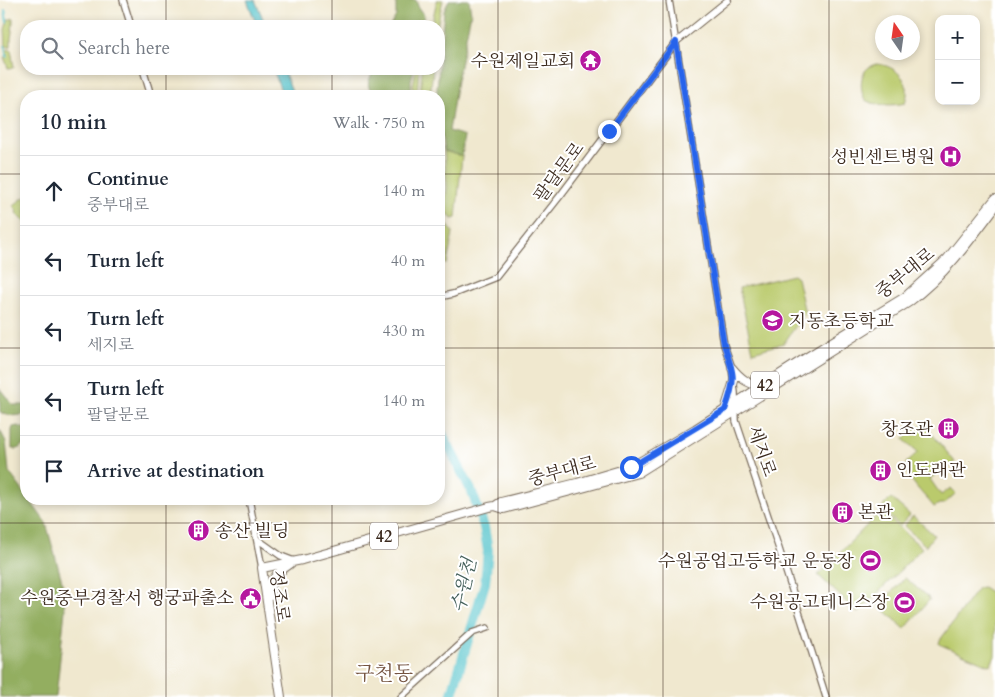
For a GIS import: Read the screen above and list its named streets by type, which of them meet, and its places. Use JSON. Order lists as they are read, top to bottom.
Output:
{
  "streets": {
    "main road": ["중부대로", "42", "정조로"],
    "street": ["팔달문로", "세지로"]
  },
  "crossings": [
    ["팔달문로", "세지로"],
    ["중부대로", "세지로"],
    ["중부대로", "정조로"]
  ],
  "districts": ["구천동"],
  "water": ["수원천"],
  "places": {
    "temple": ["수원제일교회"],
    "hospital": ["성빈센트병원"],
    "school or university": ["지동초등학교"],
    "building": [
      "창조관",
      "인도래관",
      "본관",
      "송산 빌딩"
    ],
    "sports": ["수원공업고등학교 운동장", "수원공고테니스장"],
    "public building": ["수원중부경찰서 행궁파출소"]
  },
  "north": "top",
  "page": {
    "map_buttons": ["+", "−"],
    "search": "Search here",
    "heading": ["10 min", "Walk · 750 m"],
    "list": [
      ["Continue", "중부대로", "140 m"],
      ["Turn left", "40 m"],
      ["Turn left", "세지로", "430 m"],
      ["Turn left", "팔달문로", "140 m"],
      "Arrive at destination"
    ]
  }
}
